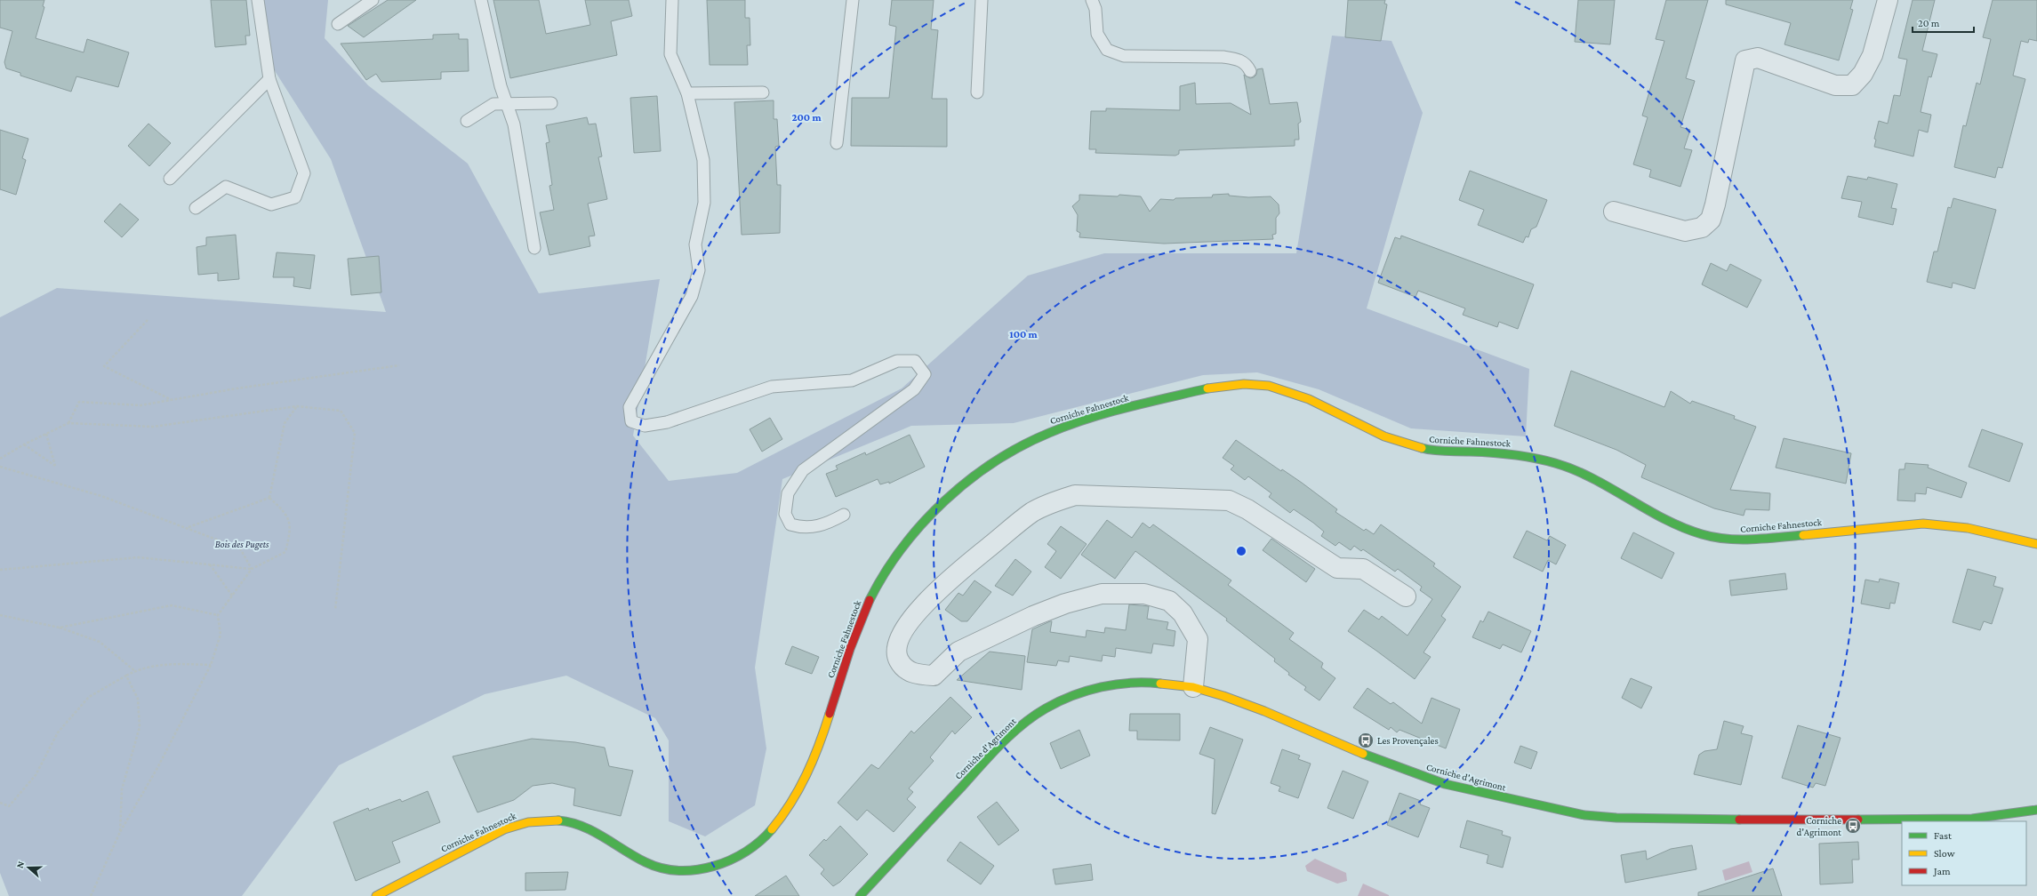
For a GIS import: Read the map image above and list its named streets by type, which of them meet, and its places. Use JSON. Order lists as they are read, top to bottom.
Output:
{
  "streets": {
    "main road": ["Corniche Fahnestock", "Corniche d'Agrimont"]
  },
  "parks": ["Bois des Pugets"],
  "places": {
    "bus stop": ["Les Provençales", "Corniche d'Agrimont"]
  },
  "legend": ["Fast", "Slow", "Jam"],
  "scale_bar": "20 m",
  "north": "left",
  "rings": ["200 m", "100 m"]
}
